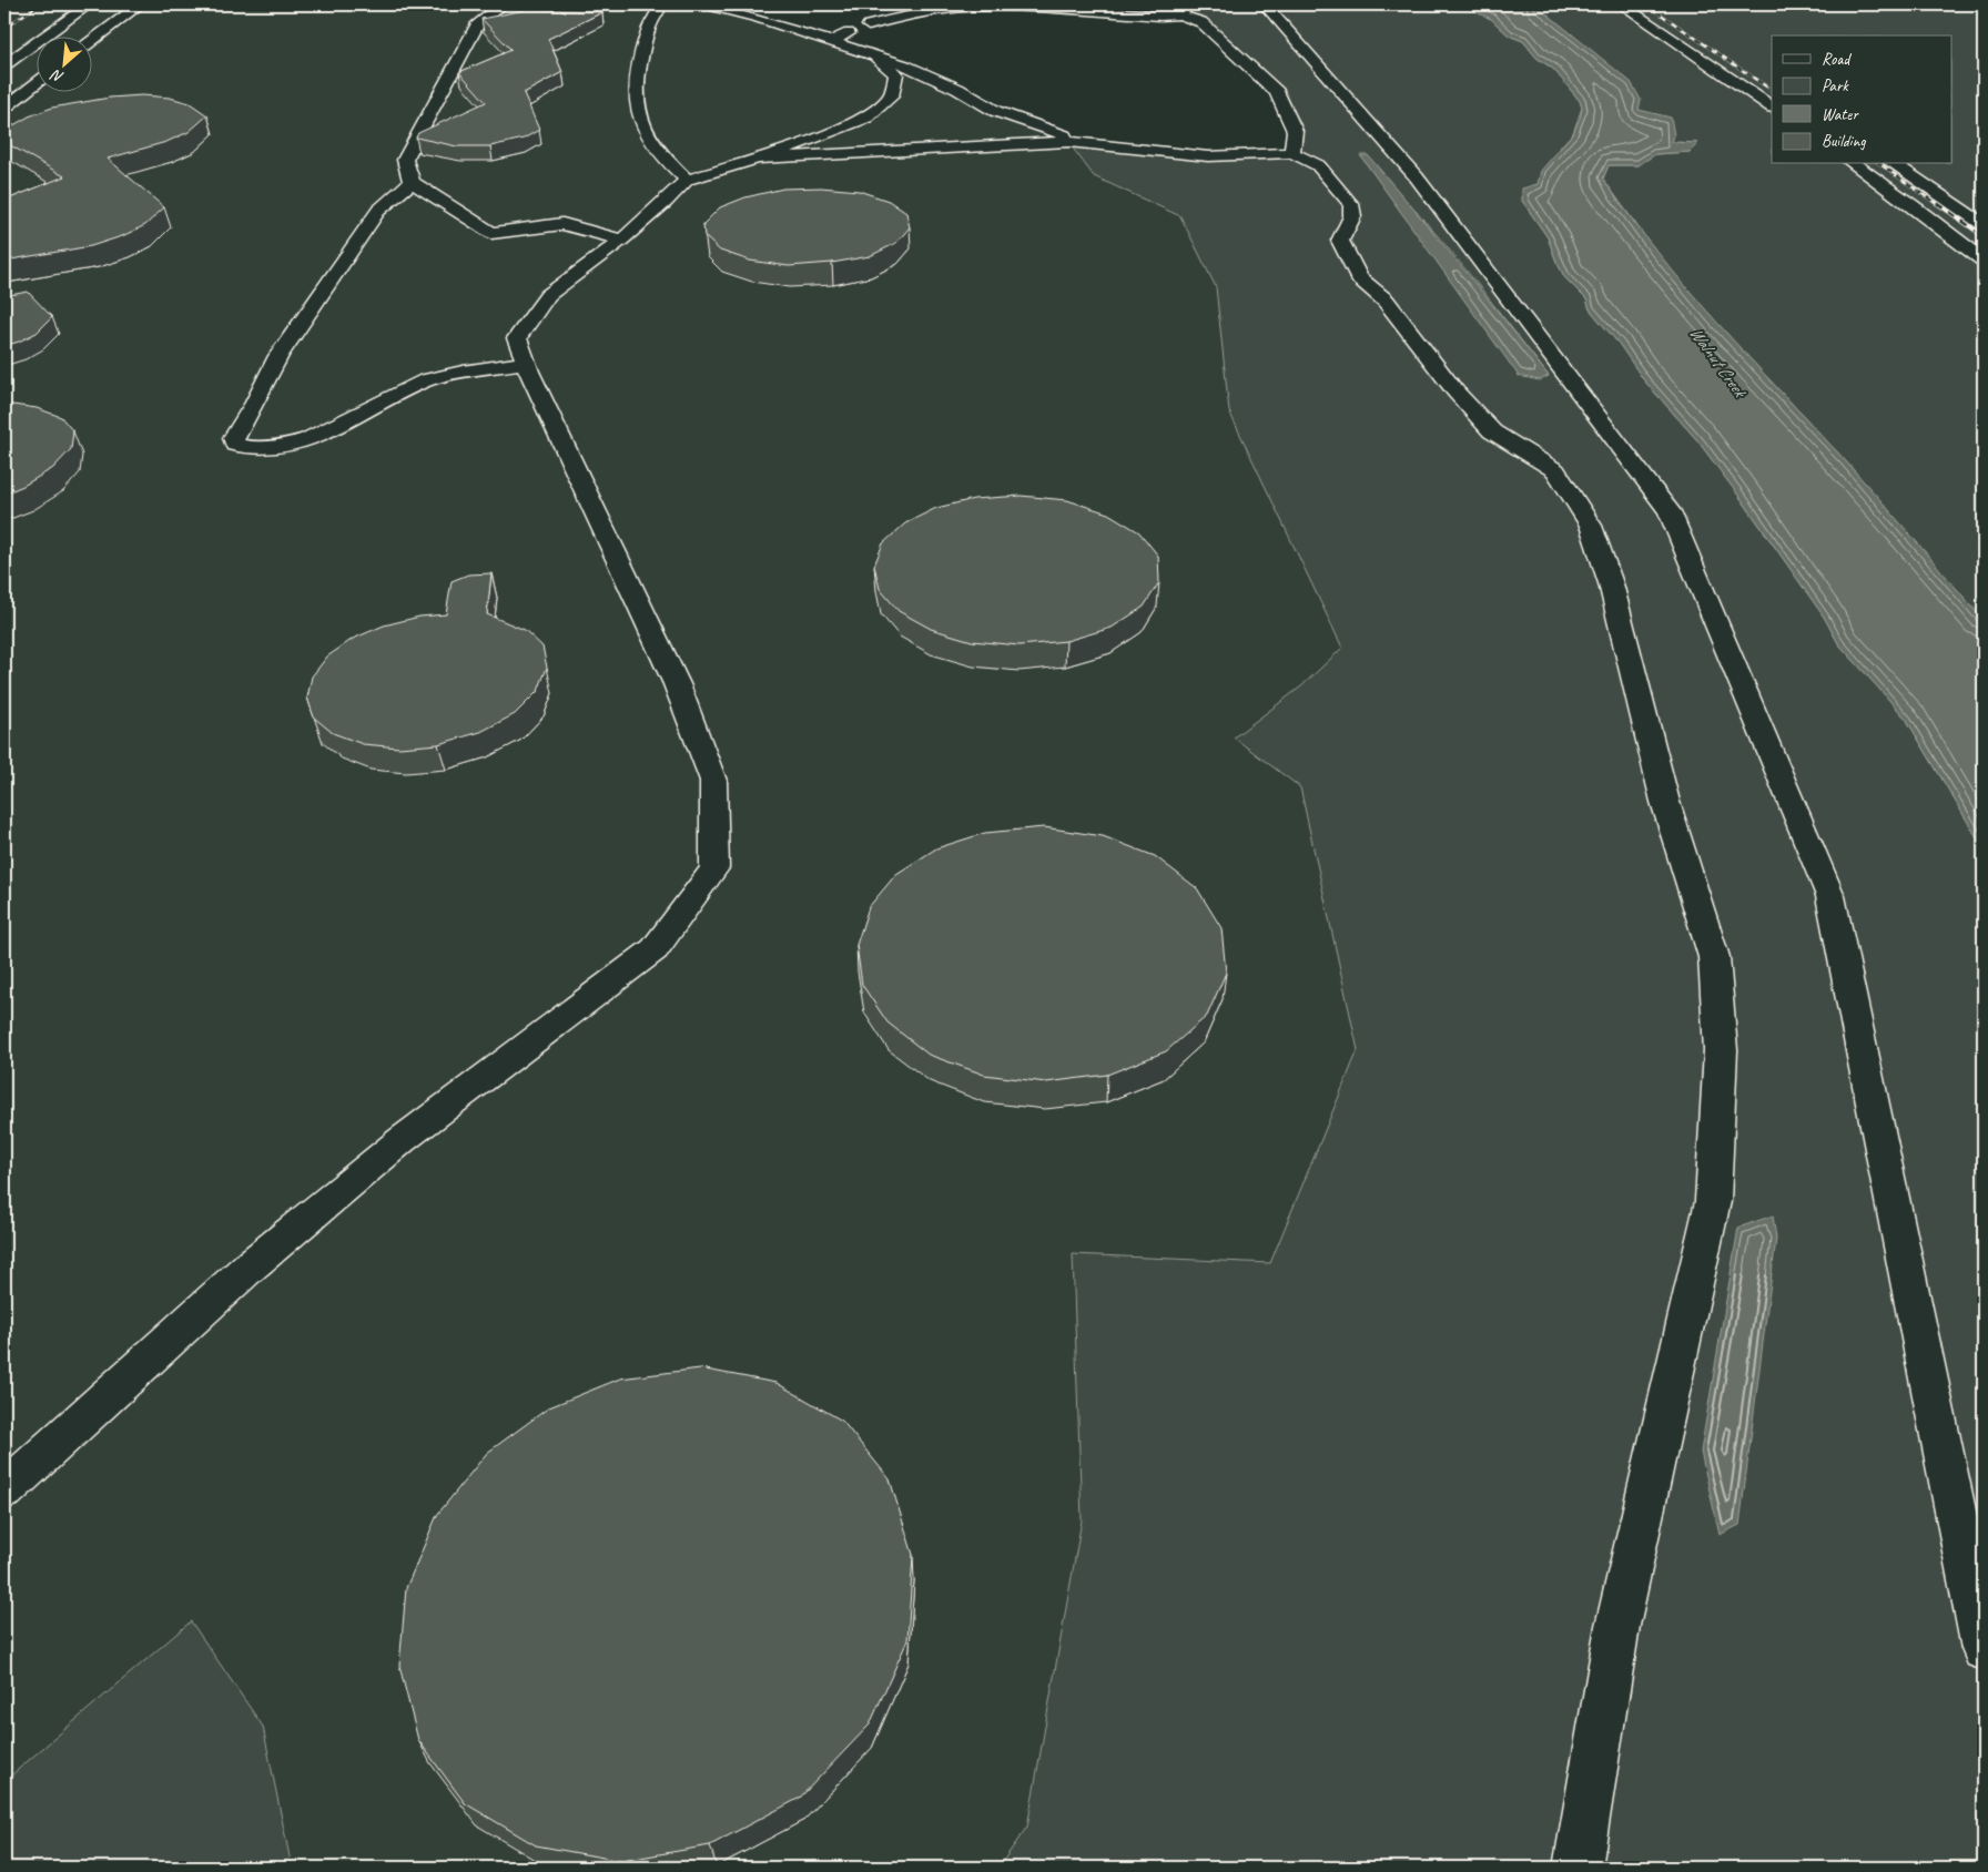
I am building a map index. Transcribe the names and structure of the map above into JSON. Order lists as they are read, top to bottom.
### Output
{
  "water": ["Walnut Creek"],
  "legend": [
    "Road",
    "Park",
    "Water",
    "Building"
  ],
  "north": "bottom left"
}
